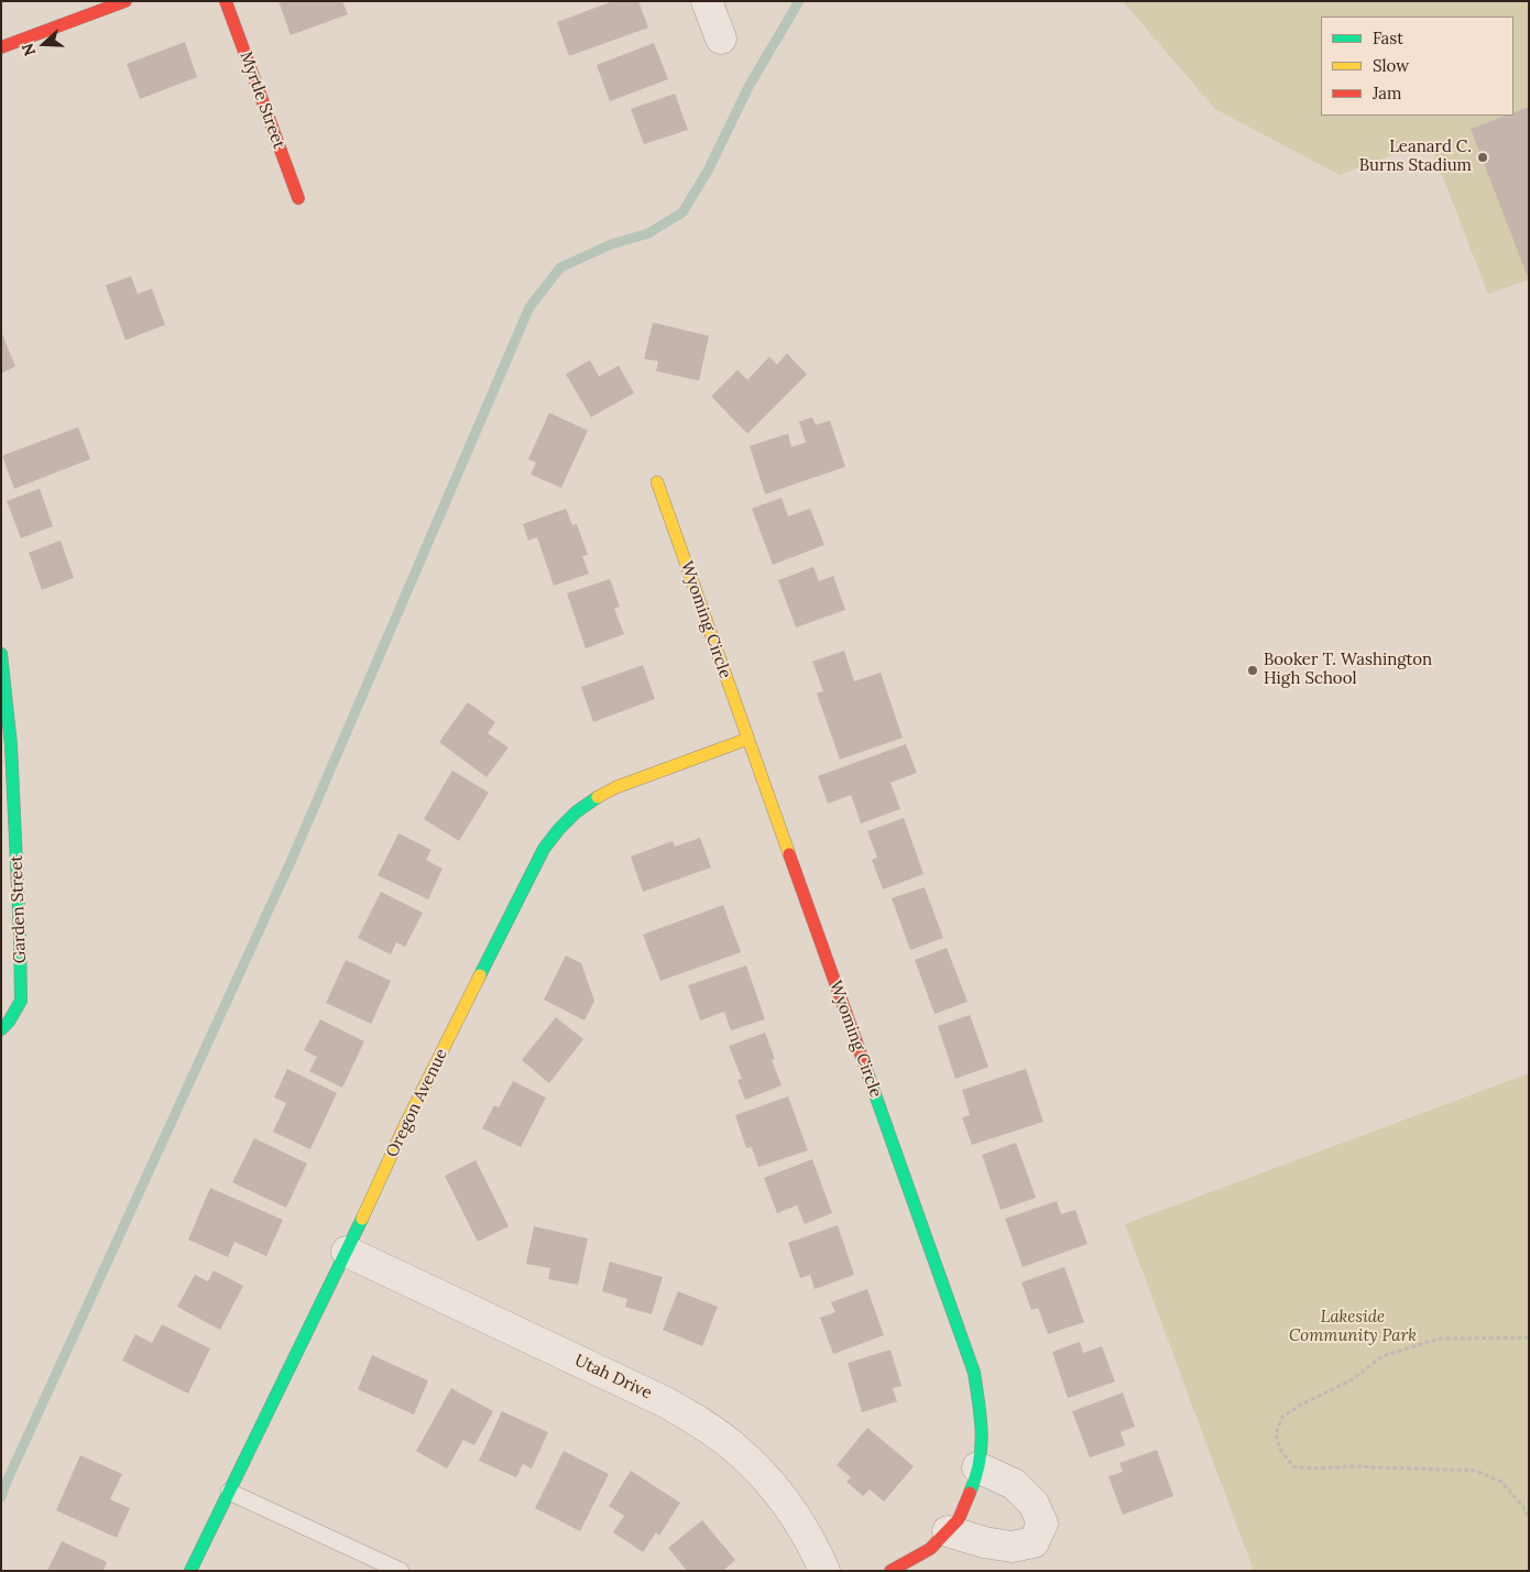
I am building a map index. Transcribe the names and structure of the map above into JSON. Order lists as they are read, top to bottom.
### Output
{
  "streets": {
    "street": [
      "Myrtle Street",
      "Wyoming Circle",
      "Garden Street",
      "Oregon Avenue",
      "Utah Drive"
    ]
  },
  "crossings": [
    ["Wyoming Circle", "Oregon Avenue"],
    ["Oregon Avenue", "Utah Drive"]
  ],
  "parks": ["Lakeside Community Park"],
  "places": ["Leanard C. Burns Stadium", "Booker T. Washington High School"],
  "legend": ["Fast", "Slow", "Jam"],
  "north": "left"
}
